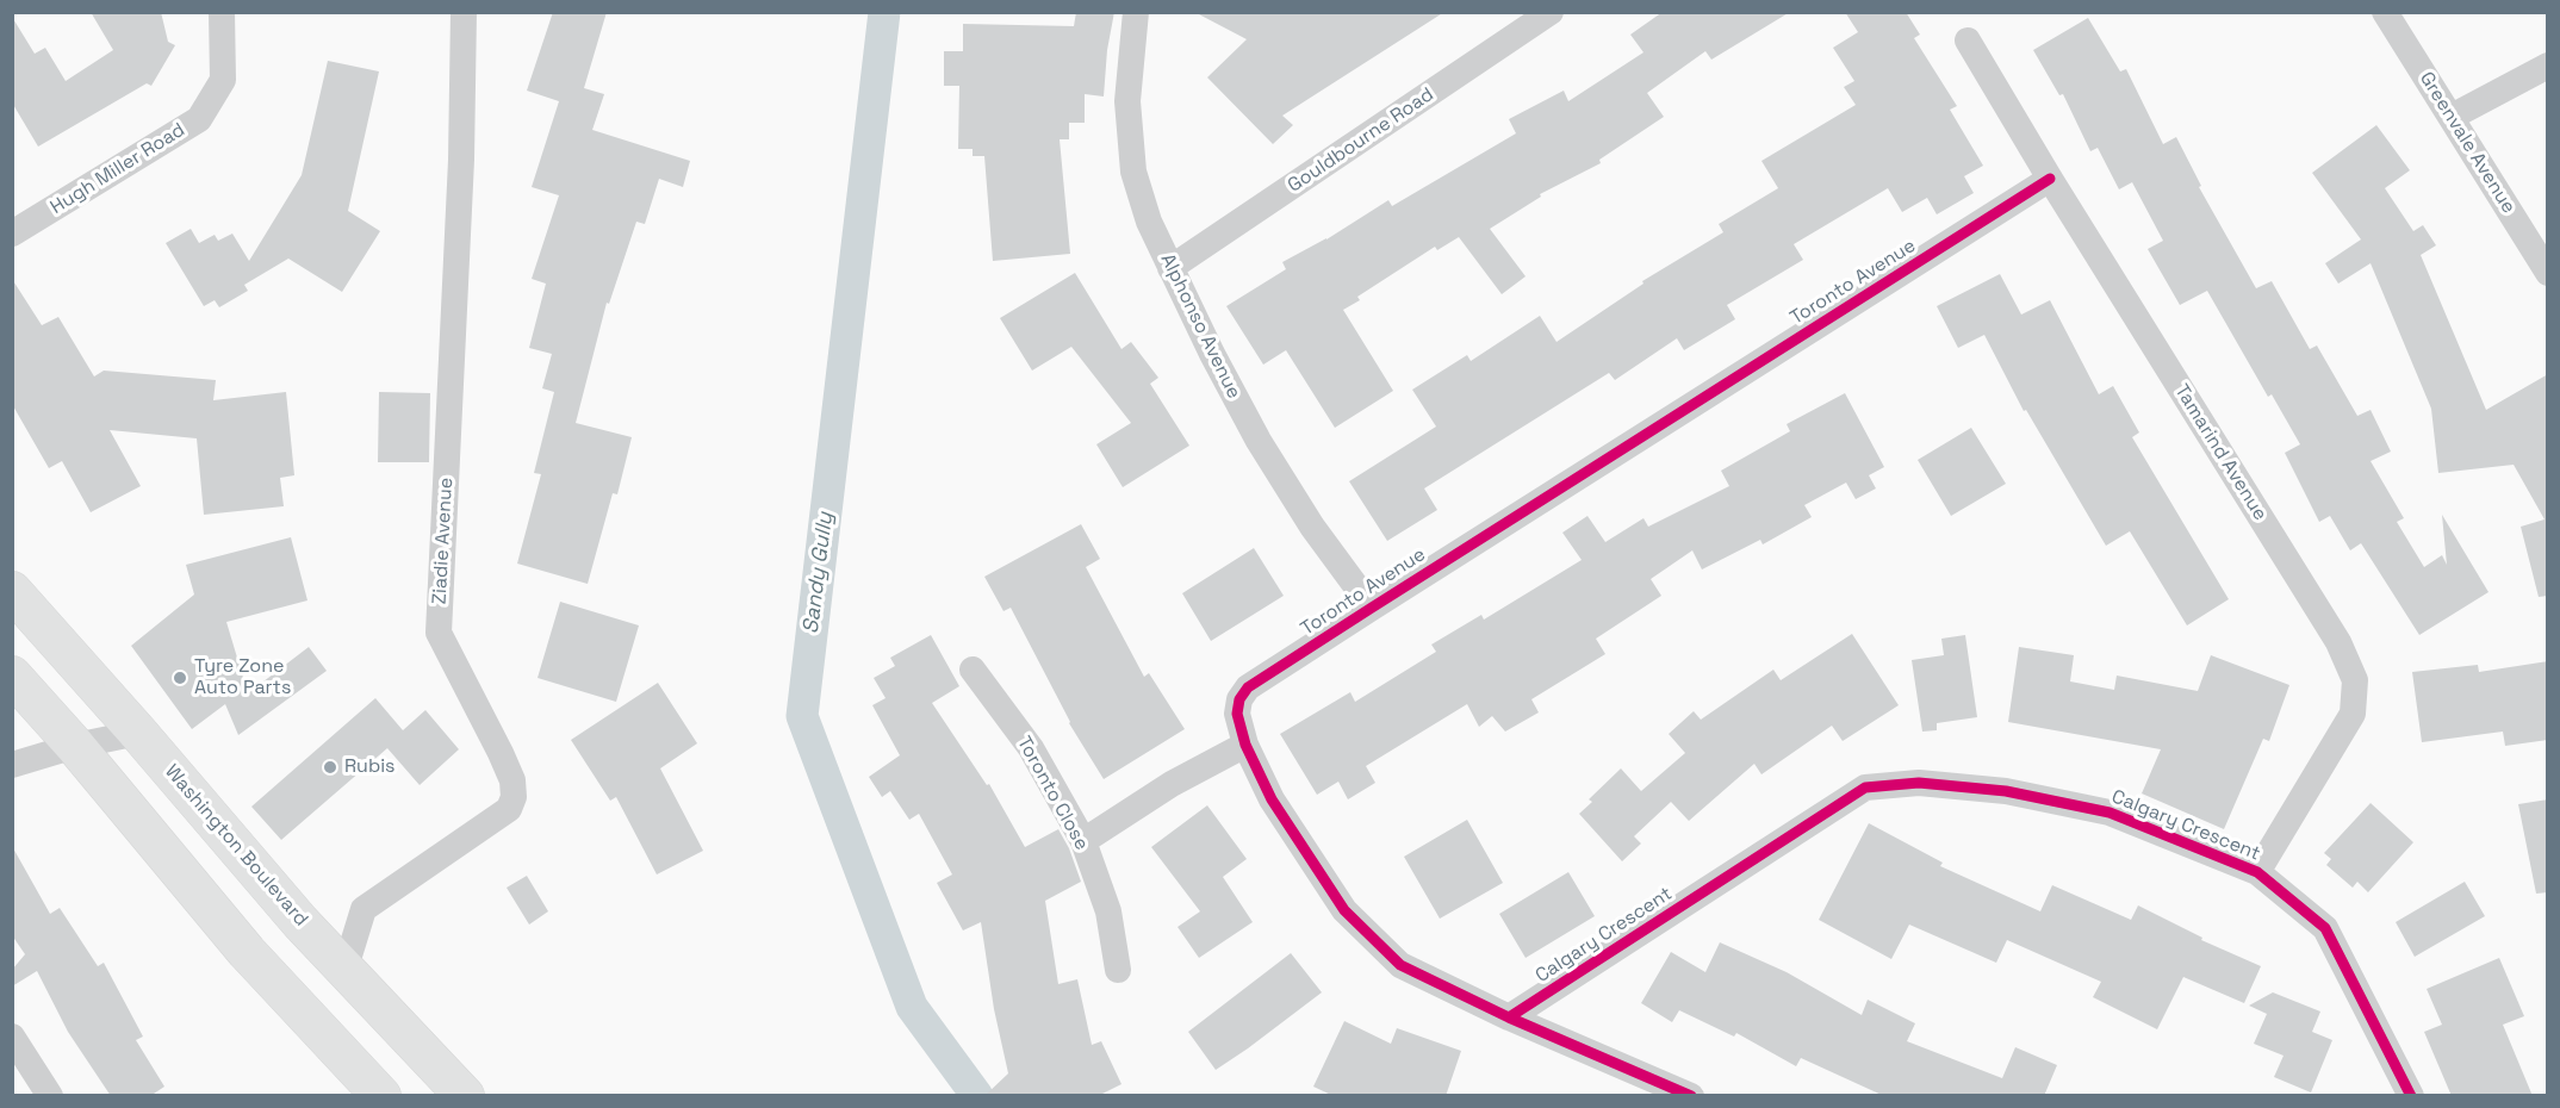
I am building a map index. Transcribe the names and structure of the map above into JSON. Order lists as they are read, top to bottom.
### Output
{
  "streets": {
    "highway": ["Washington Boulevard"],
    "street": [
      "Gouldbourne Road",
      "Greenvale Avenue",
      "Hugh Miller Road",
      "Toronto Avenue",
      "Alphonso Avenue",
      "Tamarind Avenue",
      "Ziadie Avenue",
      "Toronto Close",
      "Calgary Crescent"
    ]
  },
  "crossings": [
    ["Gouldbourne Road", "Alphonso Avenue"],
    ["Toronto Avenue", "Alphonso Avenue"],
    ["Toronto Avenue", "Tamarind Avenue"],
    ["Toronto Avenue", "Calgary Crescent"],
    ["Tamarind Avenue", "Calgary Crescent"],
    ["Ziadie Avenue", "Washington Boulevard"]
  ],
  "water": ["Sandy Gully"],
  "places": ["Tyre Zone Auto Parts", "Rubis"]
}
